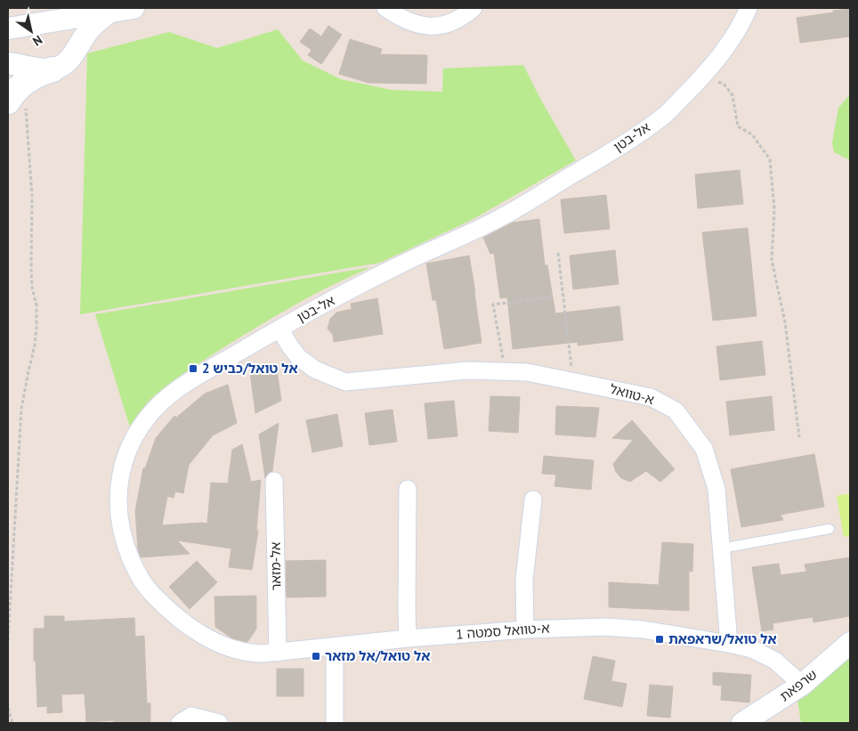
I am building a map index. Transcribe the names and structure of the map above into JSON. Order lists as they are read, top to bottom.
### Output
{
  "streets": {
    "street": [
      "אל-בטן",
      "א-טוואל",
      "אל-מזאר",
      "א-טוואל סמטה 1",
      "שרפאת"
    ]
  },
  "crossings": [
    ["אל-בטן", "א-טוואל"],
    ["אל-בטן", "אל-מזאר"],
    ["אל-בטן", "א-טוואל סמטה 1"],
    ["א-טוואל", "א-טוואל סמטה 1"],
    ["אל-מזאר", "א-טוואל סמטה 1"]
  ],
  "places": {
    "transit": ["אל טואל/כביש 2", "אל טואל/שראפאת", "אל טואל/אל מזאר"]
  },
  "north": "bottom right"
}
